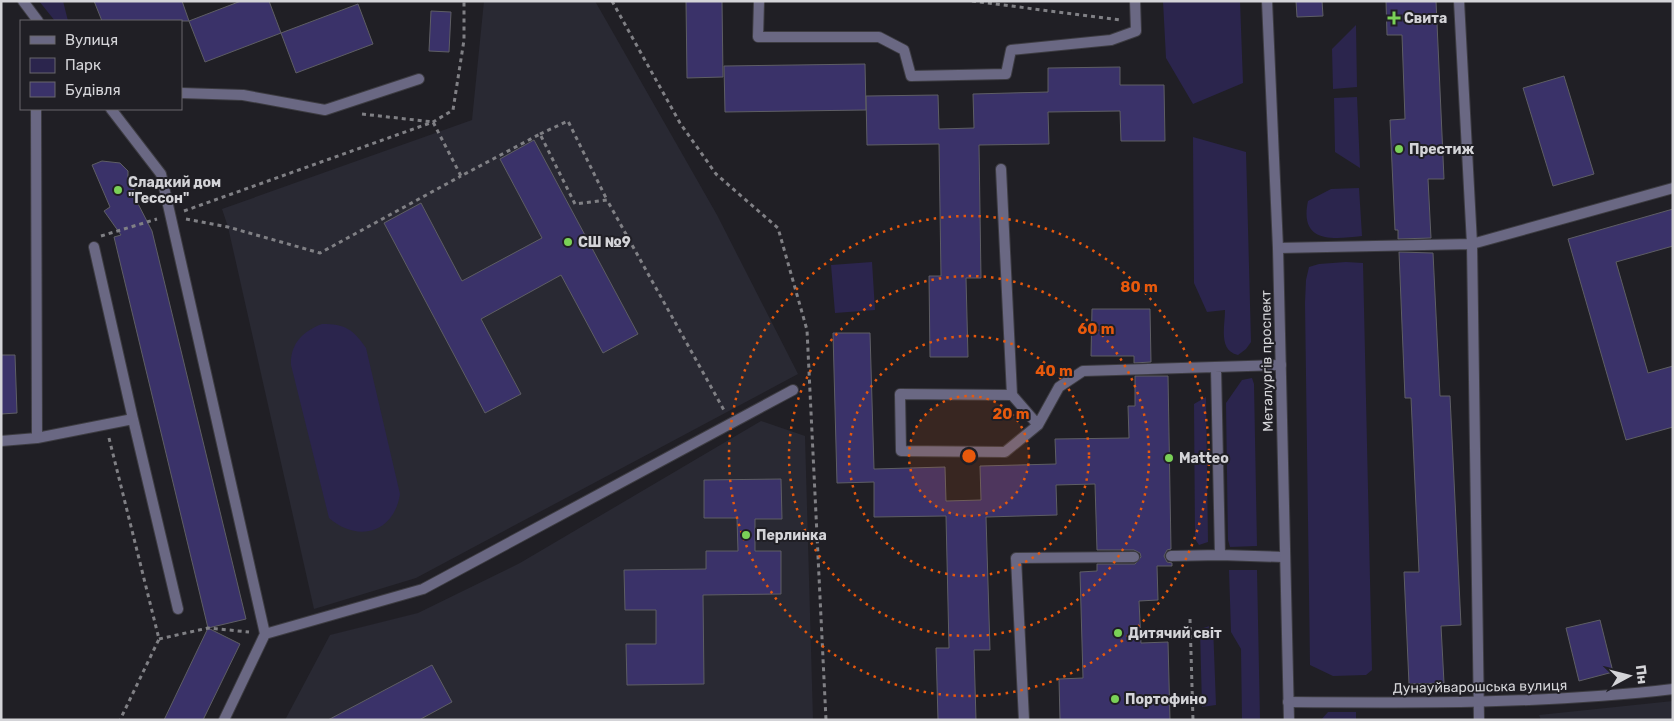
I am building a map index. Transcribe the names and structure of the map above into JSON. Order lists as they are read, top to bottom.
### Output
{
  "streets": {
    "street": ["Металургів проспект", "Дунауйварошська вулиця"]
  },
  "crossings": [
    ["Металургів проспект", "Дунауйварошська вулиця"]
  ],
  "places": {
    "health": ["Свита"],
    "other": [
      "Престиж",
      "Сладкий дом \"Гессон\"",
      "СШ №9",
      "Matteo",
      "Перлинка",
      "Дитячий світ",
      "Портофино"
    ]
  },
  "legend": ["Вулиця", "Парк", "Будівля"],
  "north": "right",
  "rings": [
    "80 m",
    "60 m",
    "40 m",
    "20 m"
  ]
}
